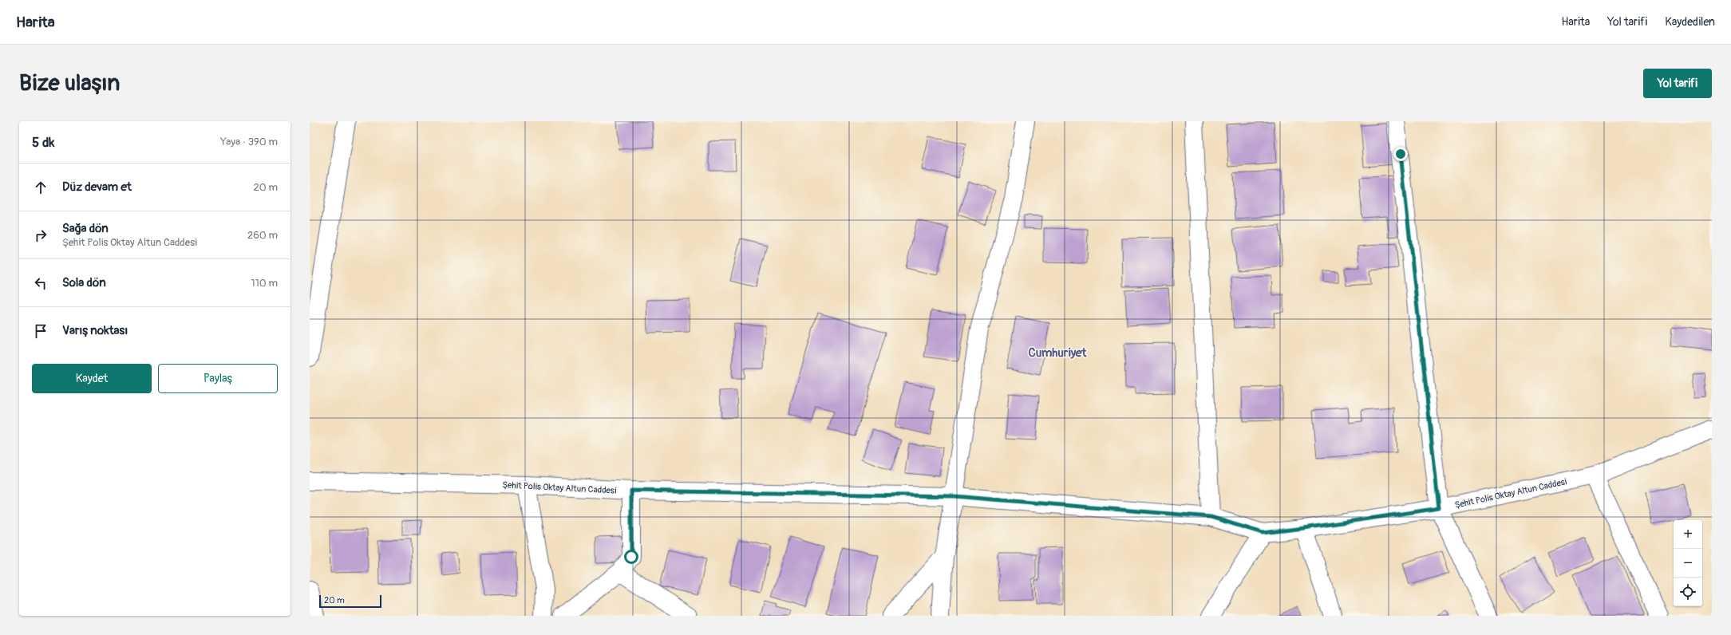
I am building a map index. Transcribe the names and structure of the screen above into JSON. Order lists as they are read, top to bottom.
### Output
{
  "streets": {
    "street": ["Şehit Polis Oktay Altun Caddesi"]
  },
  "districts": ["Cumhuriyet"],
  "scale_bar": "20 m",
  "page": {
    "header": "Harita",
    "nav": ["Harita", "Yol tarifi", "Kaydedilen"],
    "buttons": [
      "Yol tarifi",
      ["Kaydet", "Paylaş"]
    ],
    "title": "Bize ulaşın",
    "heading": ["5 dk", "Yaya · 390 m"],
    "list": [
      ["Düz devam et", "20 m"],
      ["Sağa dön", "Şehit Polis Oktay Altun Caddesi", "260 m"],
      ["Sola dön", "110 m"],
      "Varış noktası"
    ],
    "map_buttons": ["+", "−"],
    "scale": "20 m"
  }
}
